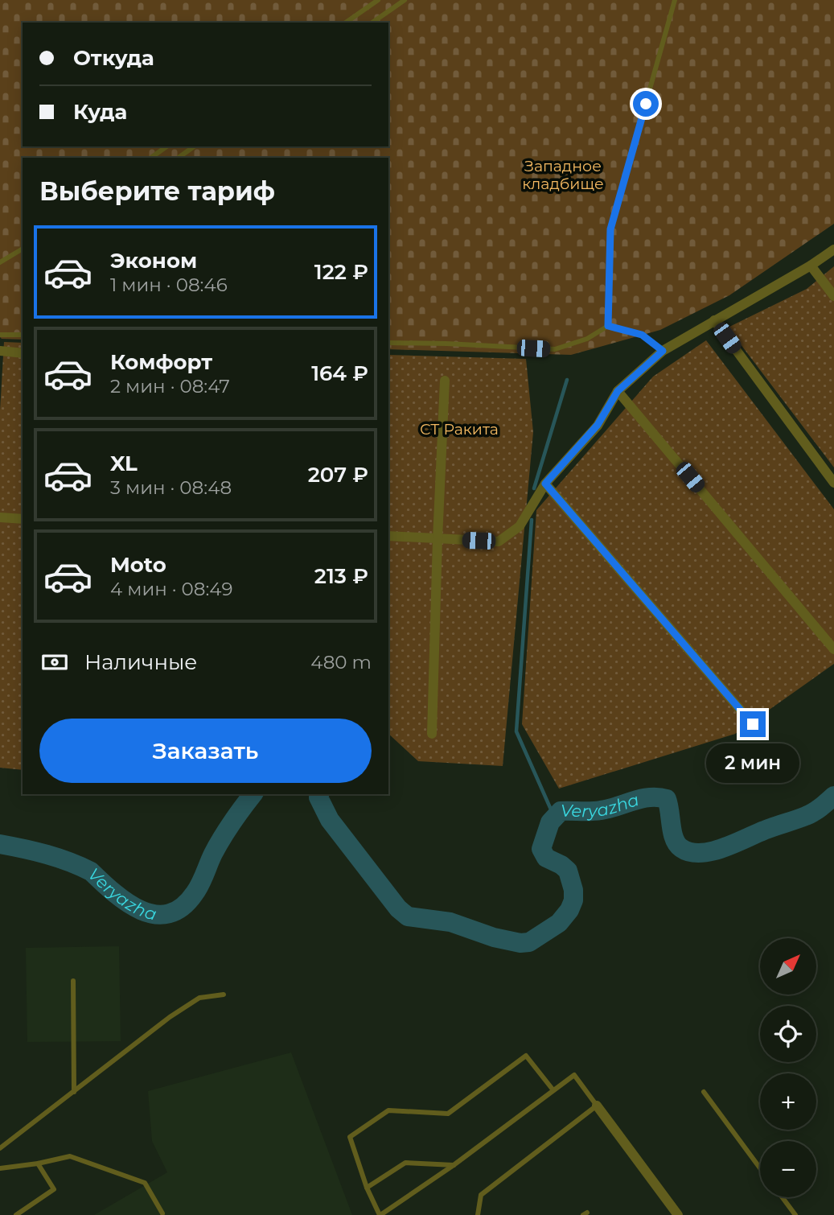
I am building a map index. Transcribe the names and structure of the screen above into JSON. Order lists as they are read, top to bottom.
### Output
{
  "water": ["Veryazha"],
  "parks": ["Западное кладбище", "СТ Ракита"],
  "north": "top right",
  "page": {
    "banner": ["Откуда", "Куда"],
    "heading": "Выберите тариф",
    "list": [
      {
        "name": "Эконом",
        "note": "1 мин · 08:46",
        "value": "122 ₽"
      },
      {
        "name": "Комфорт",
        "note": "2 мин · 08:47",
        "value": "164 ₽"
      },
      {
        "name": "XL",
        "note": "3 мин · 08:48",
        "value": "207 ₽"
      },
      {
        "name": "Moto",
        "note": "4 мин · 08:49",
        "value": "213 ₽"
      }
    ],
    "pay": ["Наличные", "480 m"],
    "buttons": "Заказать",
    "bubble": "2 мин",
    "map_buttons": ["+", "−"]
  }
}
